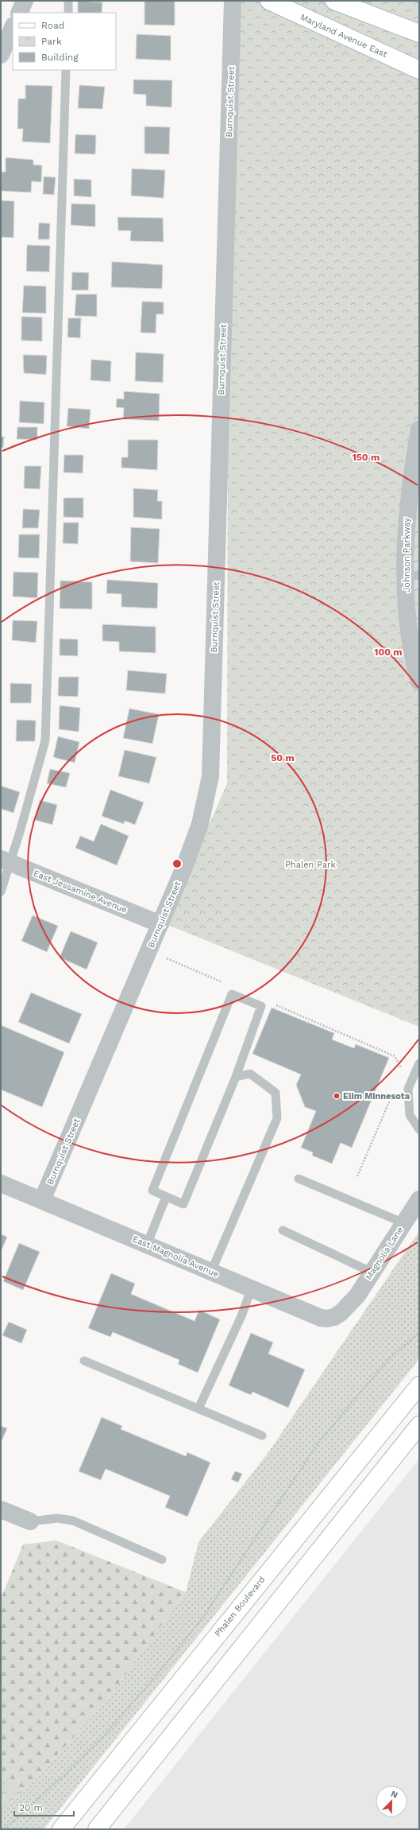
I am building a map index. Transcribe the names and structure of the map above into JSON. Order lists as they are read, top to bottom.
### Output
{
  "streets": {
    "main road": ["Maryland Avenue East", "Phalen Boulevard"],
    "street": [
      "Burnquist Street",
      "Johnson Parkway",
      "East Jessamine Avenue",
      "Magnolia Lane",
      "East Magnolia Avenue"
    ]
  },
  "crossings": [
    ["Burnquist Street", "East Jessamine Avenue"],
    ["Burnquist Street", "East Magnolia Avenue"],
    ["Magnolia Lane", "East Magnolia Avenue"]
  ],
  "parks": ["Phalen Park"],
  "places": ["Elim Minnesota"],
  "legend": ["Road", "Park", "Building"],
  "scale_bar": "20 m",
  "north": "top right",
  "rings": ["150 m", "100 m", "50 m"]
}
